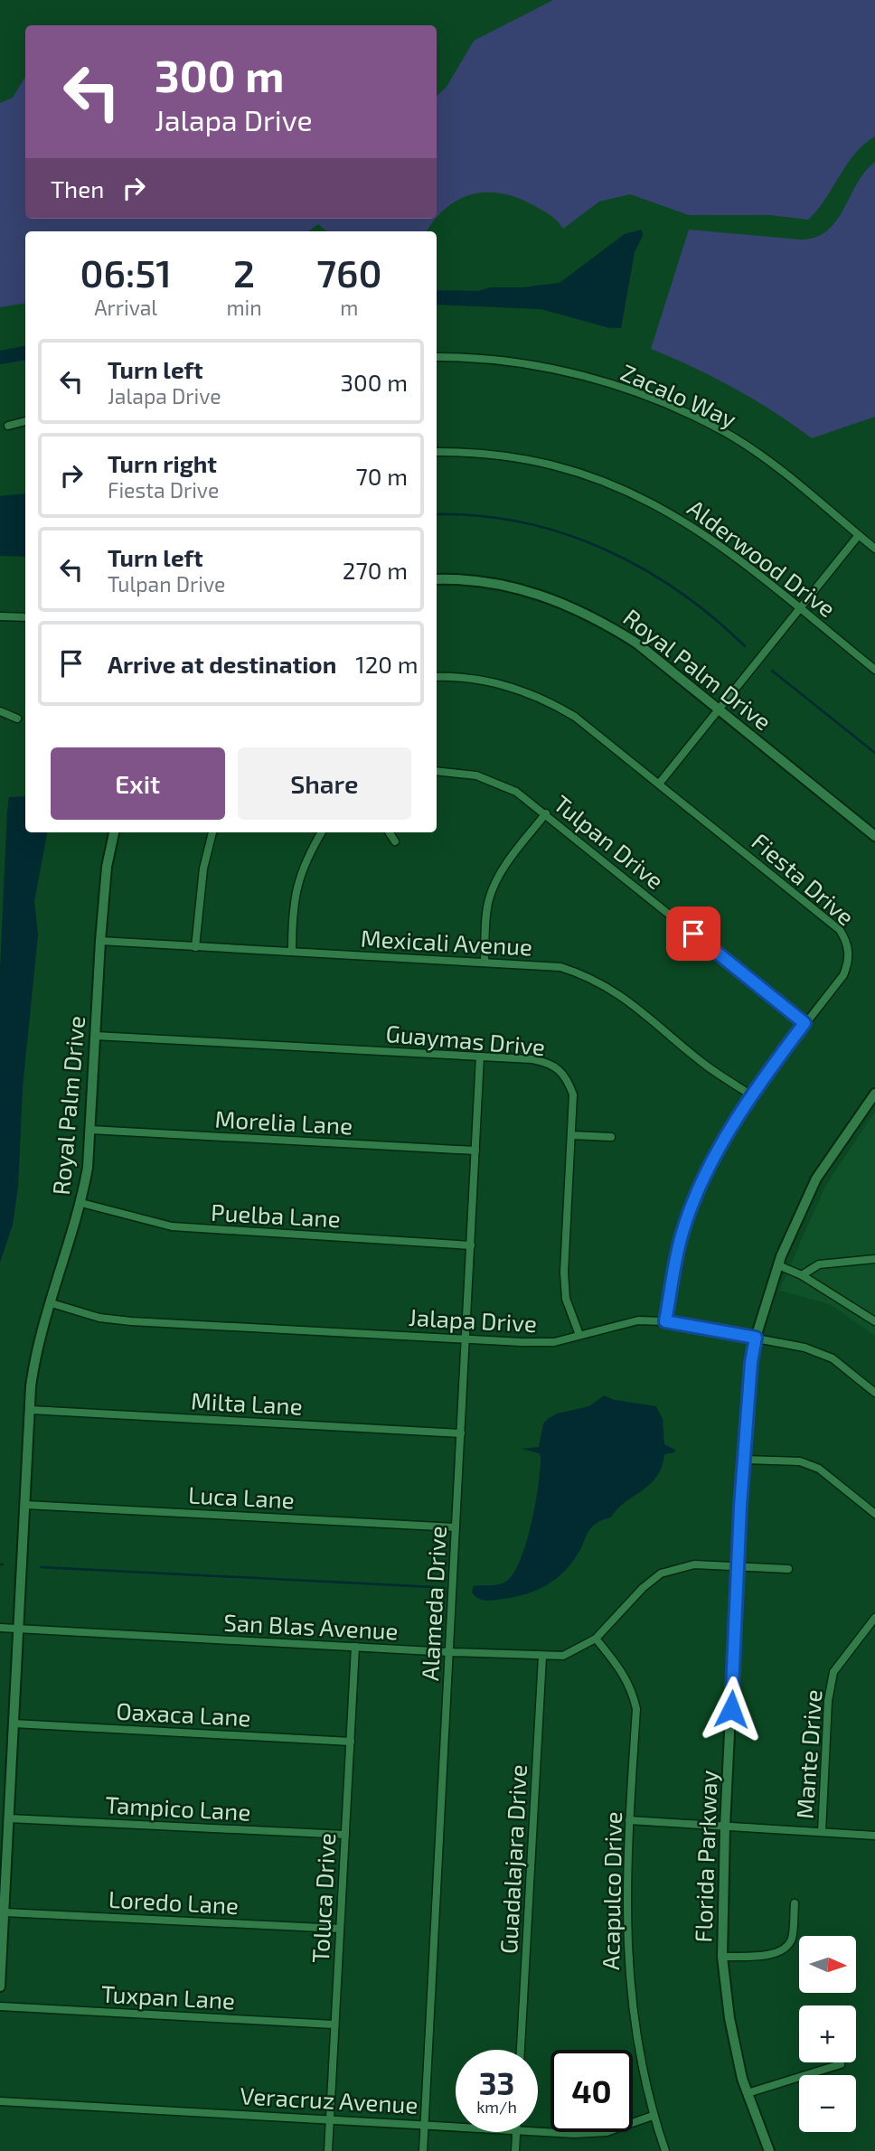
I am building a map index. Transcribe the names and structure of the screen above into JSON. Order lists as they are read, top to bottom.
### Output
{
  "streets": {
    "street": [
      "Zacalo Way",
      "Alderwood Drive",
      "Royal Palm Drive",
      "Tulpan Drive",
      "Fiesta Drive",
      "Mexicali Avenue",
      "Guaymas Drive",
      "Morelia Lane",
      "Puelba Lane",
      "Jalapa Drive",
      "Milta Lane",
      "Luca Lane",
      "Alameda Drive",
      "San Blas Avenue",
      "Oaxaca Lane",
      "Mante Drive",
      "Tampico Lane",
      "Florida Parkway",
      "Guadalajara Drive",
      "Acapulco Drive",
      "Toluca Drive",
      "Loredo Lane",
      "Tuxpan Lane",
      "Veracruz Avenue"
    ]
  },
  "crossings": [
    ["Royal Palm Drive", "Mexicali Avenue"],
    ["Royal Palm Drive", "Guaymas Drive"],
    ["Royal Palm Drive", "Morelia Lane"],
    ["Royal Palm Drive", "Puelba Lane"],
    ["Royal Palm Drive", "Jalapa Drive"],
    ["Royal Palm Drive", "Milta Lane"],
    ["Royal Palm Drive", "Luca Lane"],
    ["Royal Palm Drive", "San Blas Avenue"],
    ["Royal Palm Drive", "Oaxaca Lane"],
    ["Royal Palm Drive", "Tampico Lane"],
    ["Royal Palm Drive", "Loredo Lane"],
    ["Tulpan Drive", "Fiesta Drive"],
    ["Fiesta Drive", "Mexicali Avenue"],
    ["Fiesta Drive", "Jalapa Drive"],
    ["Guaymas Drive", "Jalapa Drive"],
    ["Guaymas Drive", "Alameda Drive"],
    ["Morelia Lane", "Alameda Drive"],
    ["Puelba Lane", "Alameda Drive"],
    ["Jalapa Drive", "Alameda Drive"],
    ["Jalapa Drive", "Florida Parkway"],
    ["Milta Lane", "Alameda Drive"],
    ["Luca Lane", "Alameda Drive"],
    ["Alameda Drive", "San Blas Avenue"],
    ["Alameda Drive", "Veracruz Avenue"],
    ["San Blas Avenue", "Florida Parkway"],
    ["San Blas Avenue", "Guadalajara Drive"],
    ["San Blas Avenue", "Acapulco Drive"],
    ["San Blas Avenue", "Toluca Drive"],
    ["Oaxaca Lane", "Toluca Drive"],
    ["Tampico Lane", "Toluca Drive"],
    ["Acapulco Drive", "Veracruz Avenue"],
    ["Toluca Drive", "Loredo Lane"],
    ["Toluca Drive", "Tuxpan Lane"],
    ["Toluca Drive", "Veracruz Avenue"]
  ],
  "north": "right",
  "page": {
    "turn": ["300 m", "Jalapa Drive"],
    "then": "Then",
    "eta": [
      "06:51",
      "Arrival",
      "2",
      "min",
      "760",
      "m"
    ],
    "list": [
      {
        "name": "Turn left",
        "note": "Jalapa Drive",
        "value": "300 m"
      },
      {
        "name": "Turn right",
        "note": "Fiesta Drive",
        "value": "70 m"
      },
      {
        "name": "Turn left",
        "note": "Tulpan Drive",
        "value": "270 m"
      },
      {
        "name": "Arrive at destination",
        "value": "120 m"
      }
    ],
    "buttons": ["Exit", "Share"],
    "map_buttons": ["+", "−"],
    "speed": "33 km/h",
    "limit": "40"
  }
}
